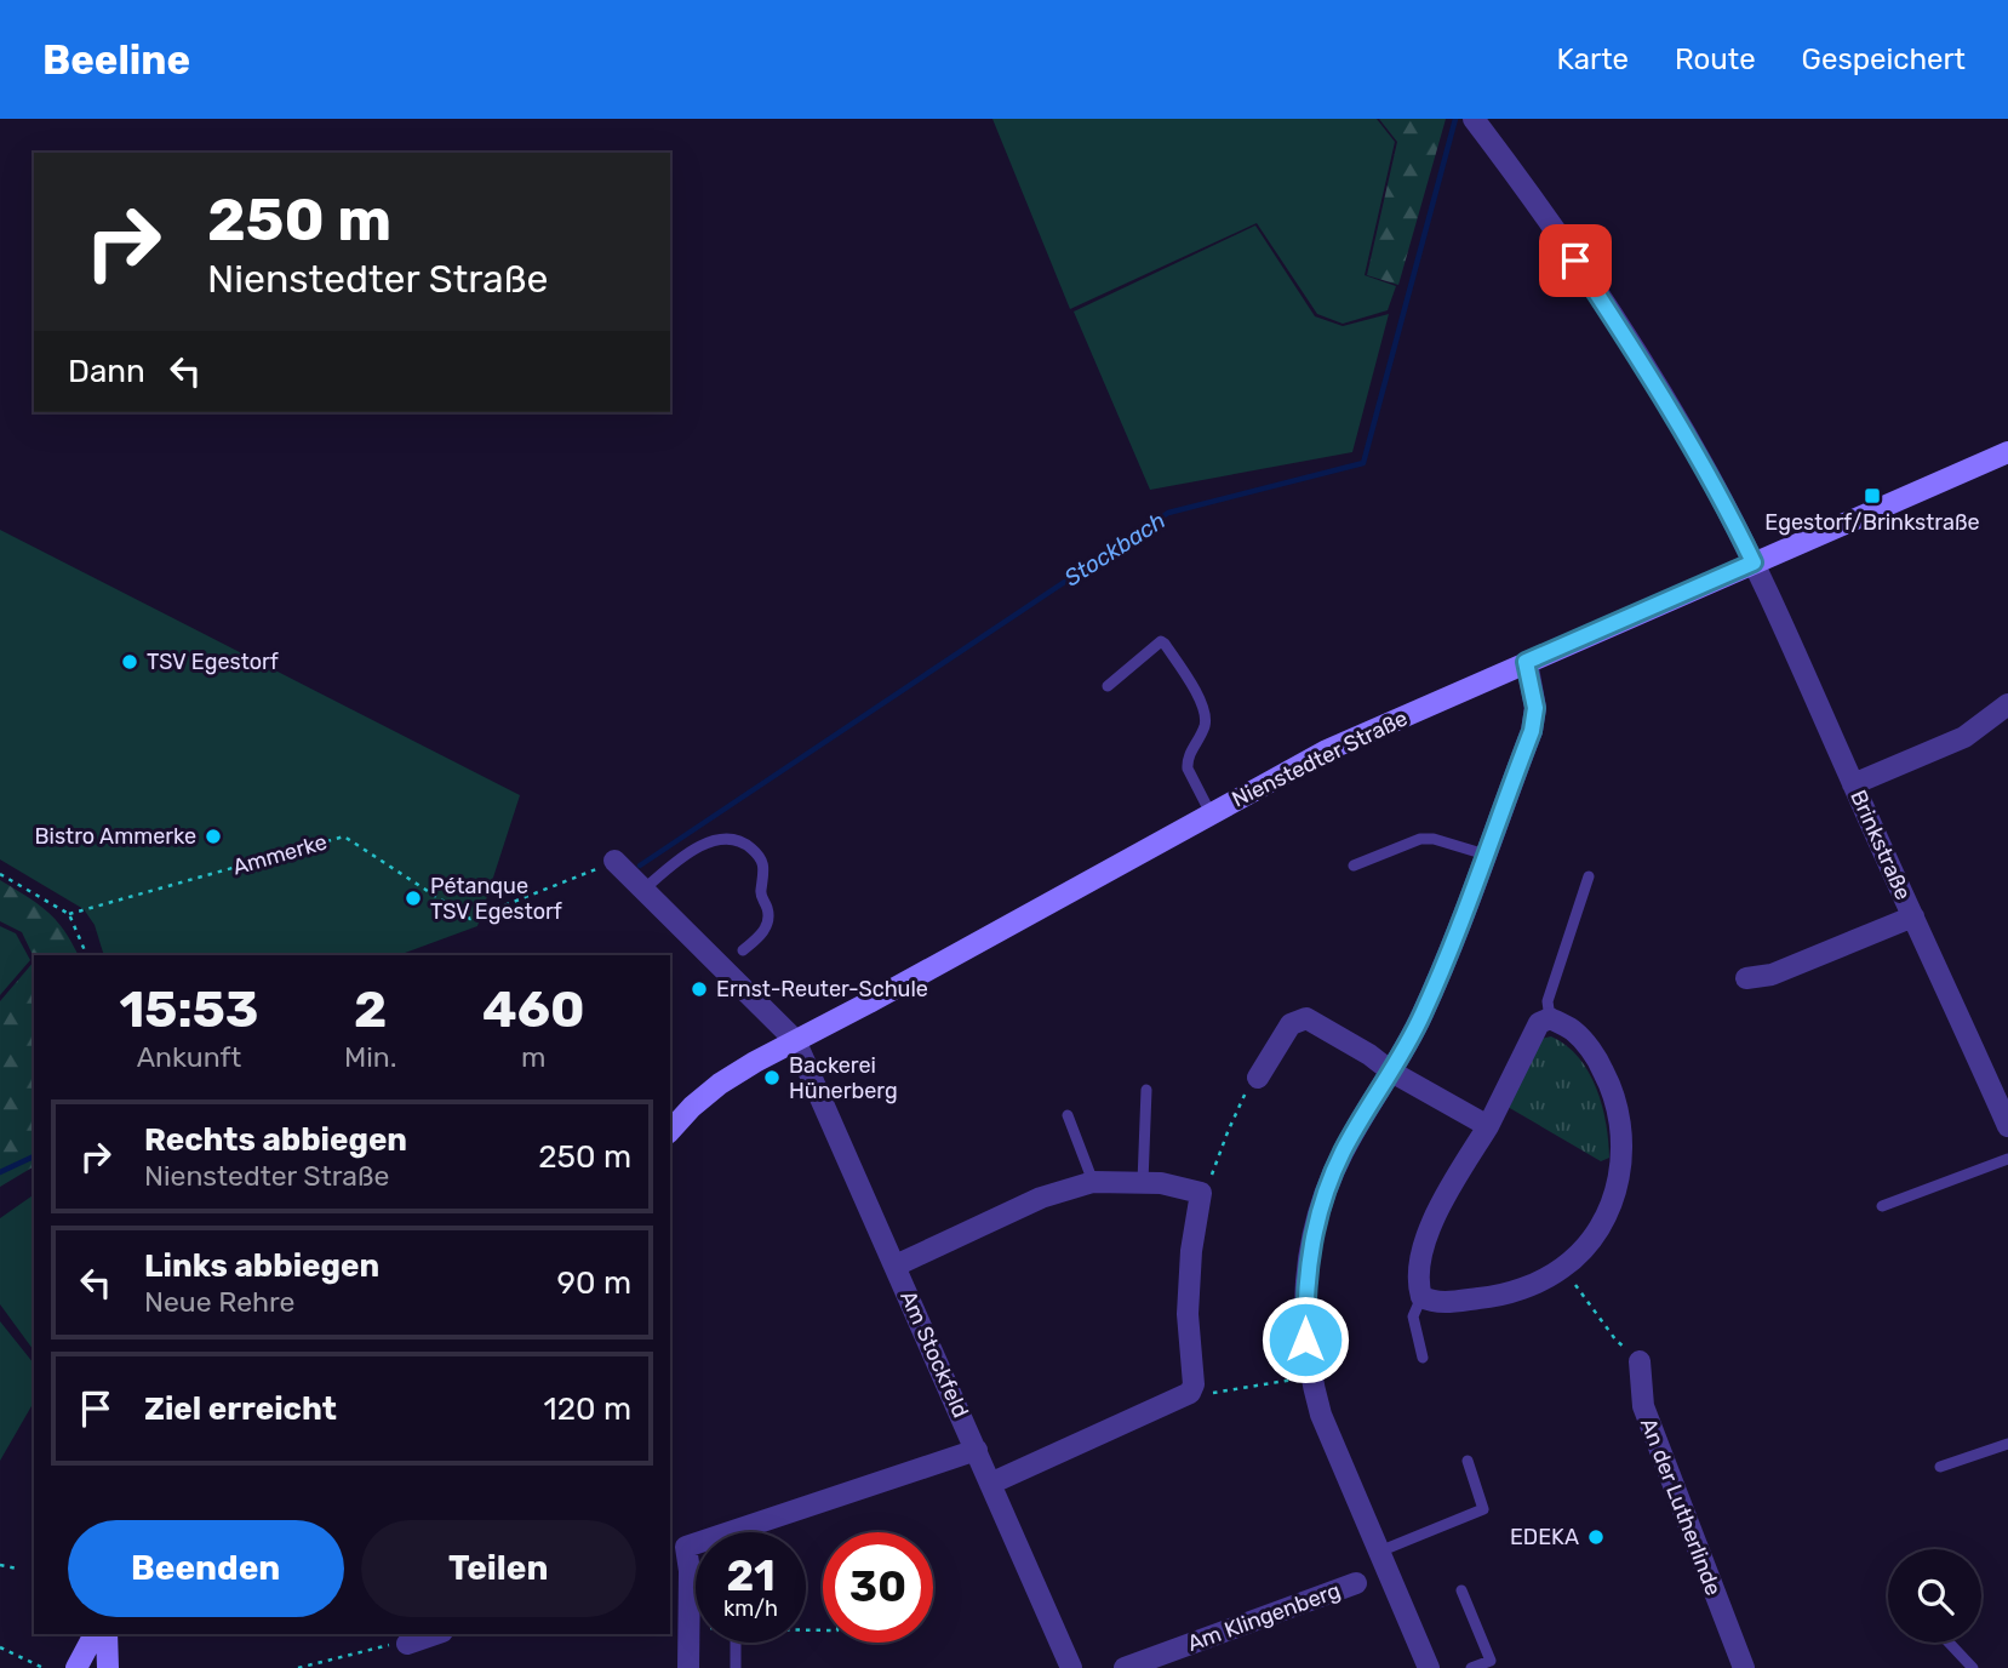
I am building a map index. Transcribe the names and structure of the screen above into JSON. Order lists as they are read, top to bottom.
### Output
{
  "streets": {
    "main road": ["Nienstedter Straße"],
    "street": [
      "Brinkstraße",
      "Am Stockfeld",
      "An der Lutherlinde",
      "Am Klingenberg"
    ],
    "path": ["Ammerke"]
  },
  "crossings": [
    ["Nienstedter Straße", "Brinkstraße"],
    ["Nienstedter Straße", "Am Stockfeld"]
  ],
  "water": ["Stockbach"],
  "places": {
    "transit": ["Egestorf/Brinkstraße"],
    "other": [
      "TSV Egestorf",
      "Bistro Ammerke",
      "Pétanque TSV Egestorf",
      "Ernst-Reuter-Schule",
      "Backerei Hünerberg",
      "EDEKA"
    ]
  },
  "page": {
    "header": "Beeline",
    "nav": ["Karte", "Route", "Gespeichert"],
    "turn": ["250 m", "Nienstedter Straße"],
    "then": "Dann",
    "eta": [
      "15:53",
      "Ankunft",
      "2",
      "Min.",
      "460",
      "m"
    ],
    "list": [
      {
        "name": "Rechts abbiegen",
        "note": "Nienstedter Straße",
        "value": "250 m"
      },
      {
        "name": "Links abbiegen",
        "note": "Neue Rehre",
        "value": "90 m"
      },
      {
        "name": "Ziel erreicht",
        "value": "120 m"
      }
    ],
    "buttons": ["Beenden", "Teilen"],
    "speed": "21 km/h",
    "limit": "30"
  }
}
